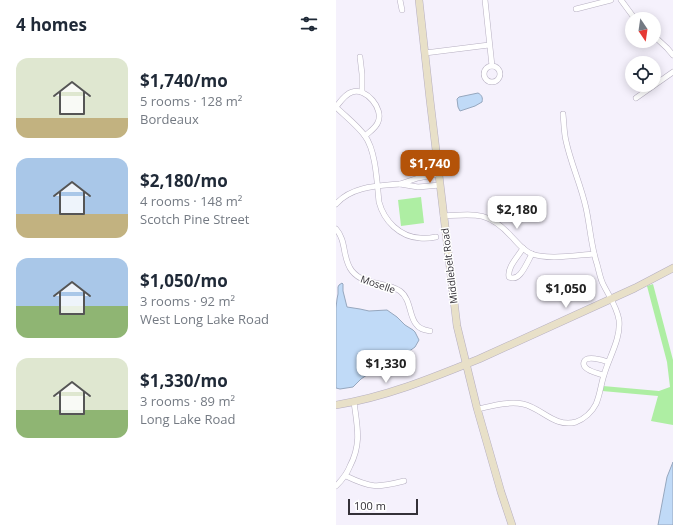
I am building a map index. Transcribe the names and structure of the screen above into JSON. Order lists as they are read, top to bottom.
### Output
{
  "streets": {
    "street": ["Middlebelt Road", "Moselle"]
  },
  "scale_bar": "100 m",
  "north": "bottom",
  "page": {
    "heading": "4 homes",
    "list": [
      {
        "name": "$1,740/mo",
        "note": "5 rooms · 128 m² · Bordeaux"
      },
      {
        "name": "$2,180/mo",
        "note": "4 rooms · 148 m² · Scotch Pine Street"
      },
      {
        "name": "$1,050/mo",
        "note": "3 rooms · 92 m² · West Long Lake Road"
      },
      {
        "name": "$1,330/mo",
        "note": "3 rooms · 89 m² · Long Lake Road"
      }
    ],
    "price": [
      "$1,740",
      "$2,180",
      "$1,050",
      "$1,330"
    ],
    "scale": "100 m"
  }
}
